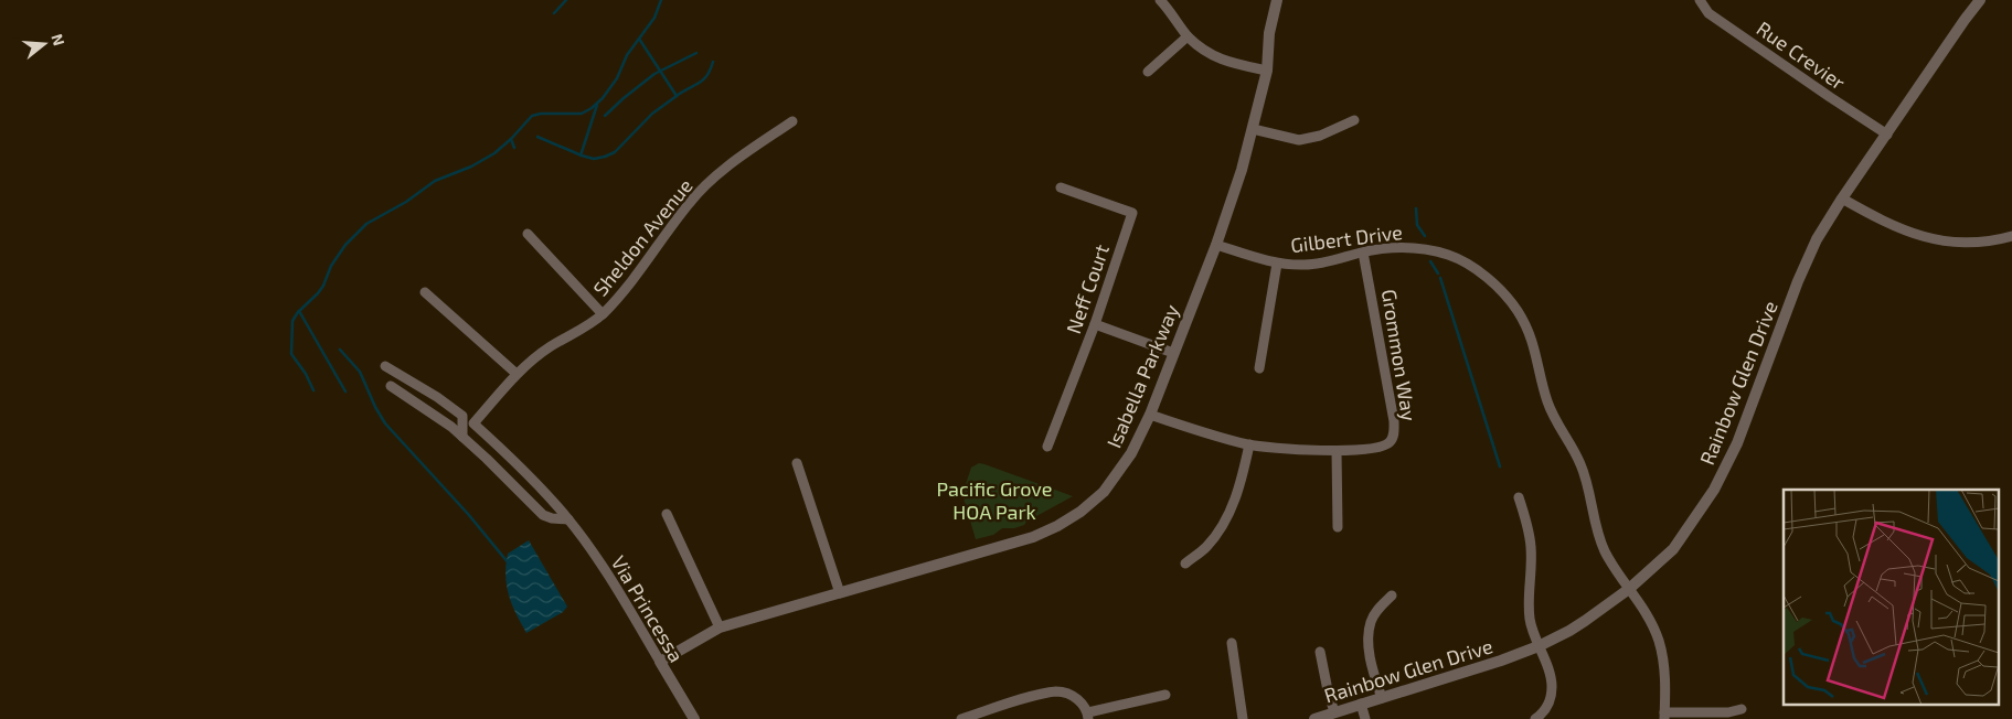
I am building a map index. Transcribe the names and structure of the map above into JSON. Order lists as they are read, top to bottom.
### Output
{
  "streets": {
    "street": [
      "Rue Crevier",
      "Sheldon Avenue",
      "Gilbert Drive",
      "Neff Court",
      "Grommon Way",
      "Isabella Parkway",
      "Rainbow Glen Drive",
      "Via Princessa"
    ]
  },
  "crossings": [
    ["Rue Crevier", "Rainbow Glen Drive"],
    ["Sheldon Avenue", "Via Princessa"],
    ["Gilbert Drive", "Grommon Way"],
    ["Gilbert Drive", "Isabella Parkway"],
    ["Gilbert Drive", "Rainbow Glen Drive"],
    ["Grommon Way", "Isabella Parkway"],
    ["Isabella Parkway", "Via Princessa"]
  ],
  "parks": ["Pacific Grove HOA Park"],
  "north": "right"
}
